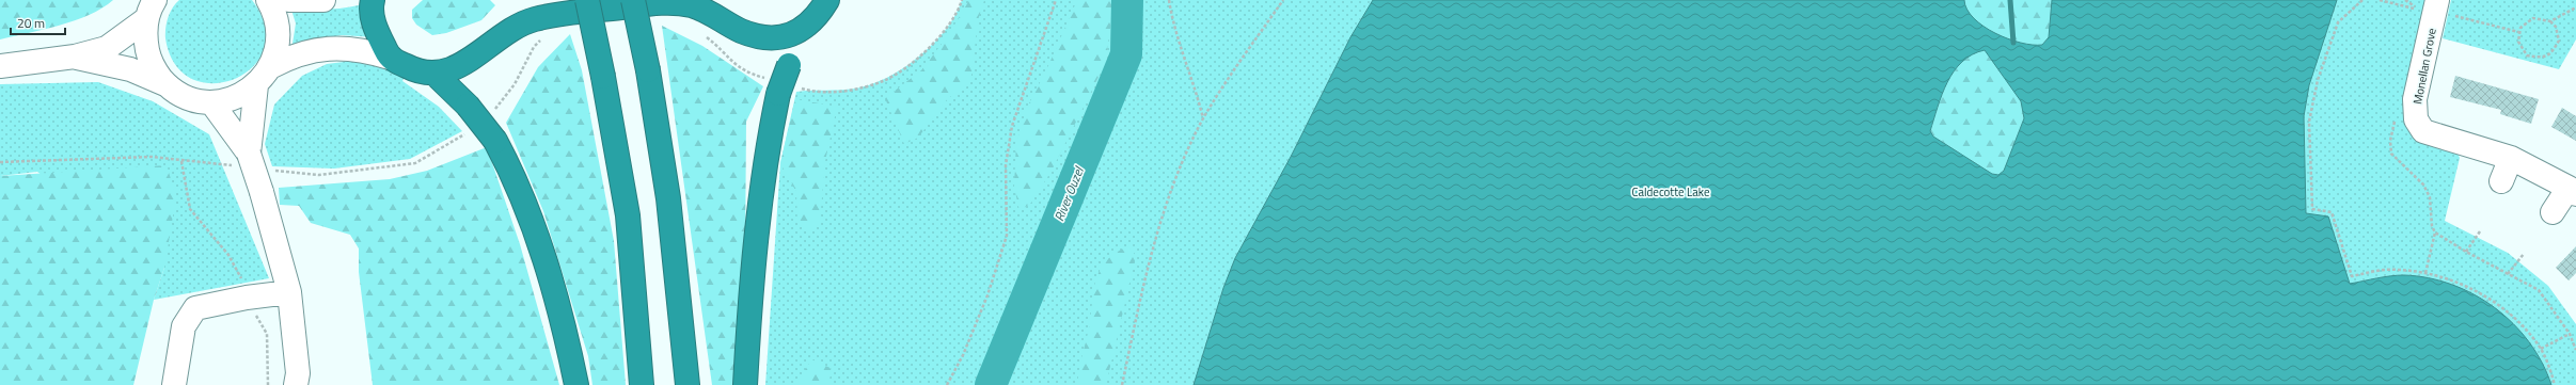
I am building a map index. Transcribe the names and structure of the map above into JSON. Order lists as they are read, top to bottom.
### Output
{
  "streets": {
    "street": ["Monellan Grove"]
  },
  "water": ["River Ouzel"],
  "parks": ["Caldecotte Lake"],
  "scale_bar": "20 m"
}
